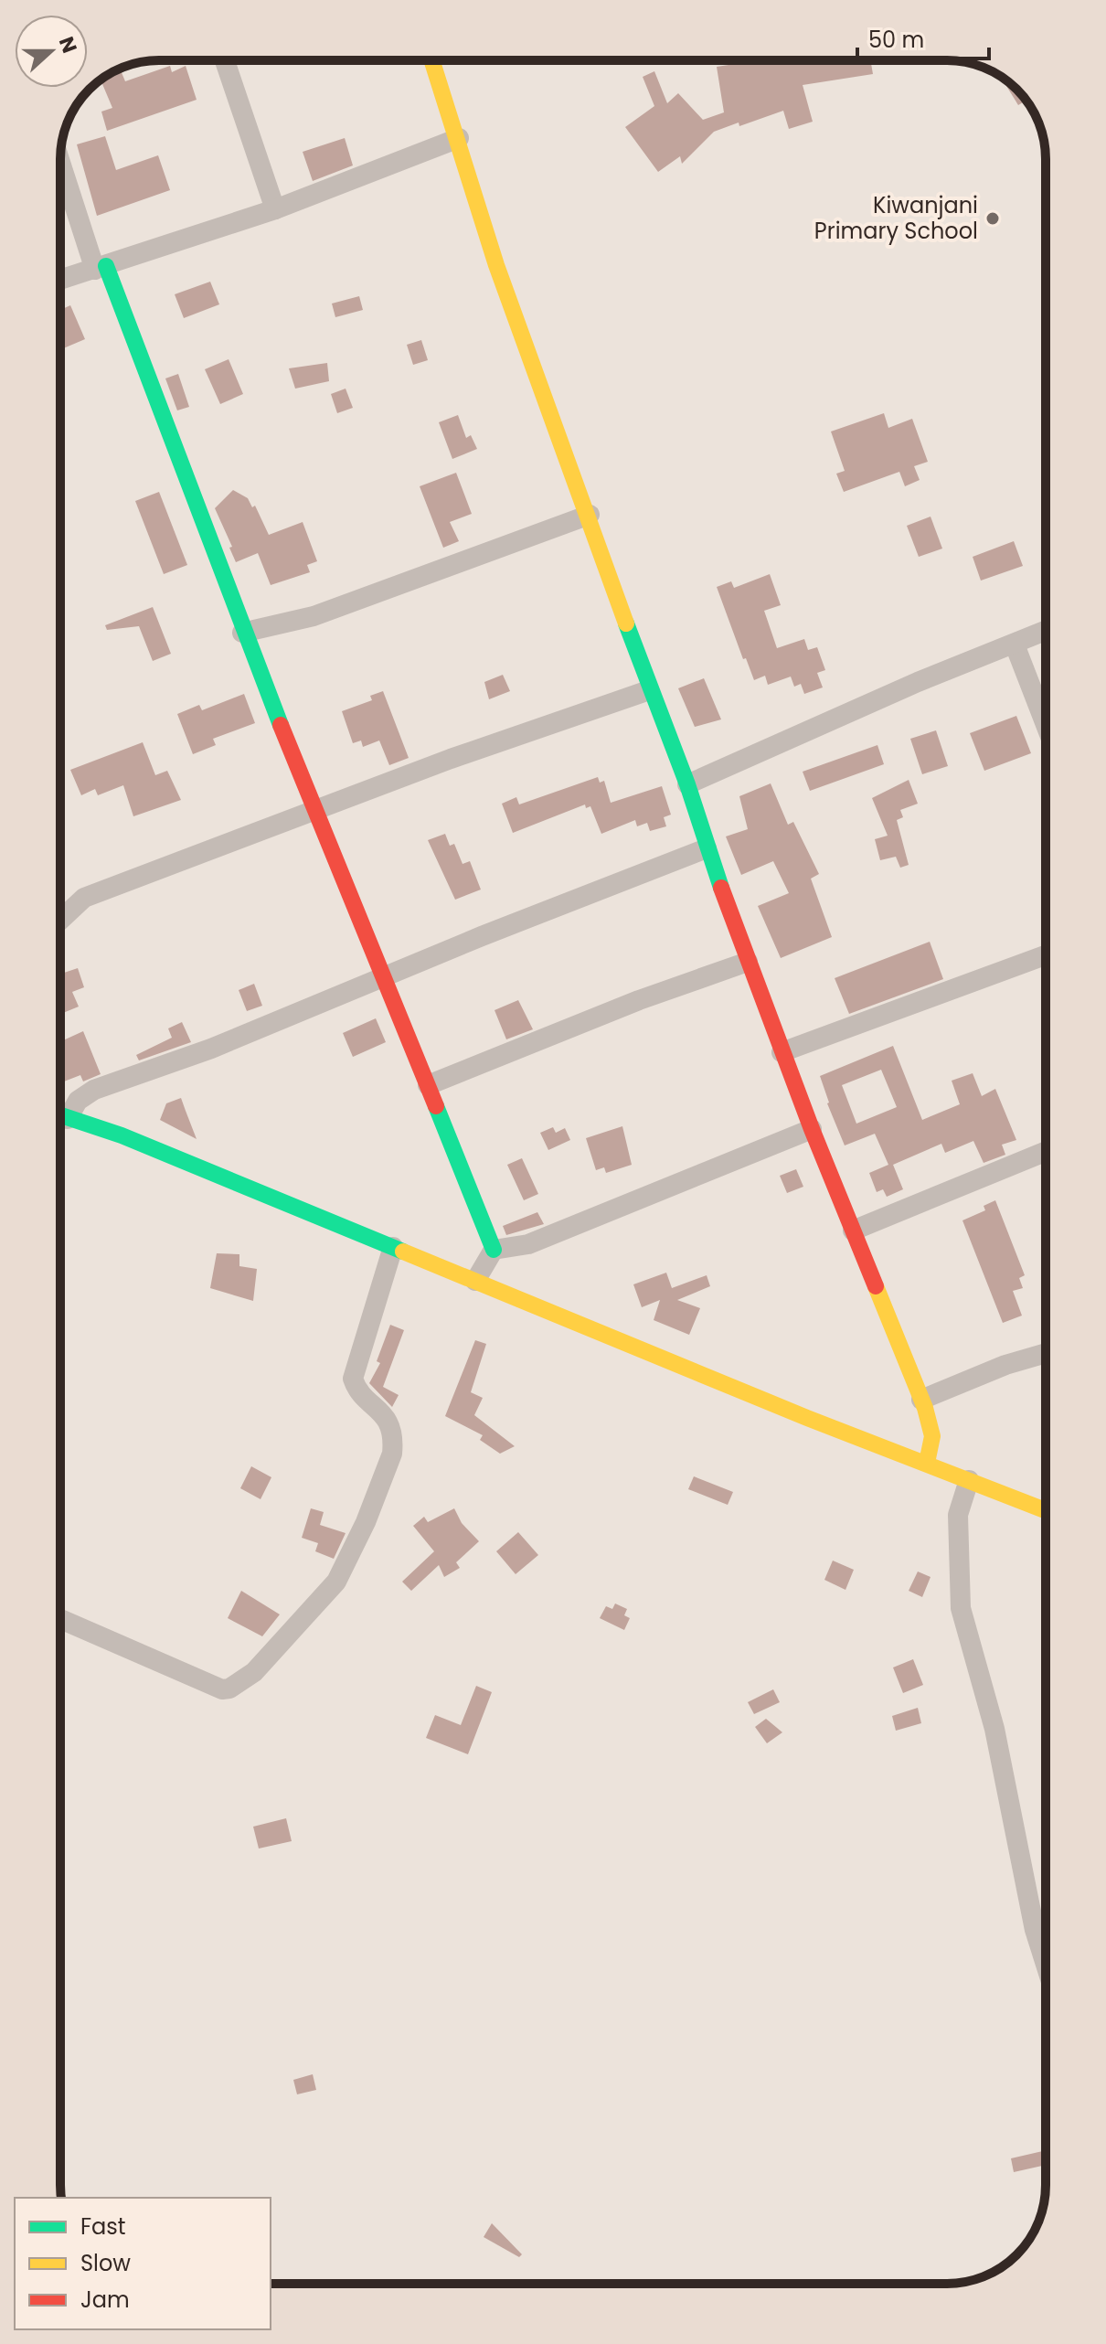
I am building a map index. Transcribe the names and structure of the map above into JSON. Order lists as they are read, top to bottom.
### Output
{
  "places": ["Kiwanjani Primary School"],
  "legend": ["Fast", "Slow", "Jam"],
  "scale_bar": "50 m",
  "north": "right"
}
